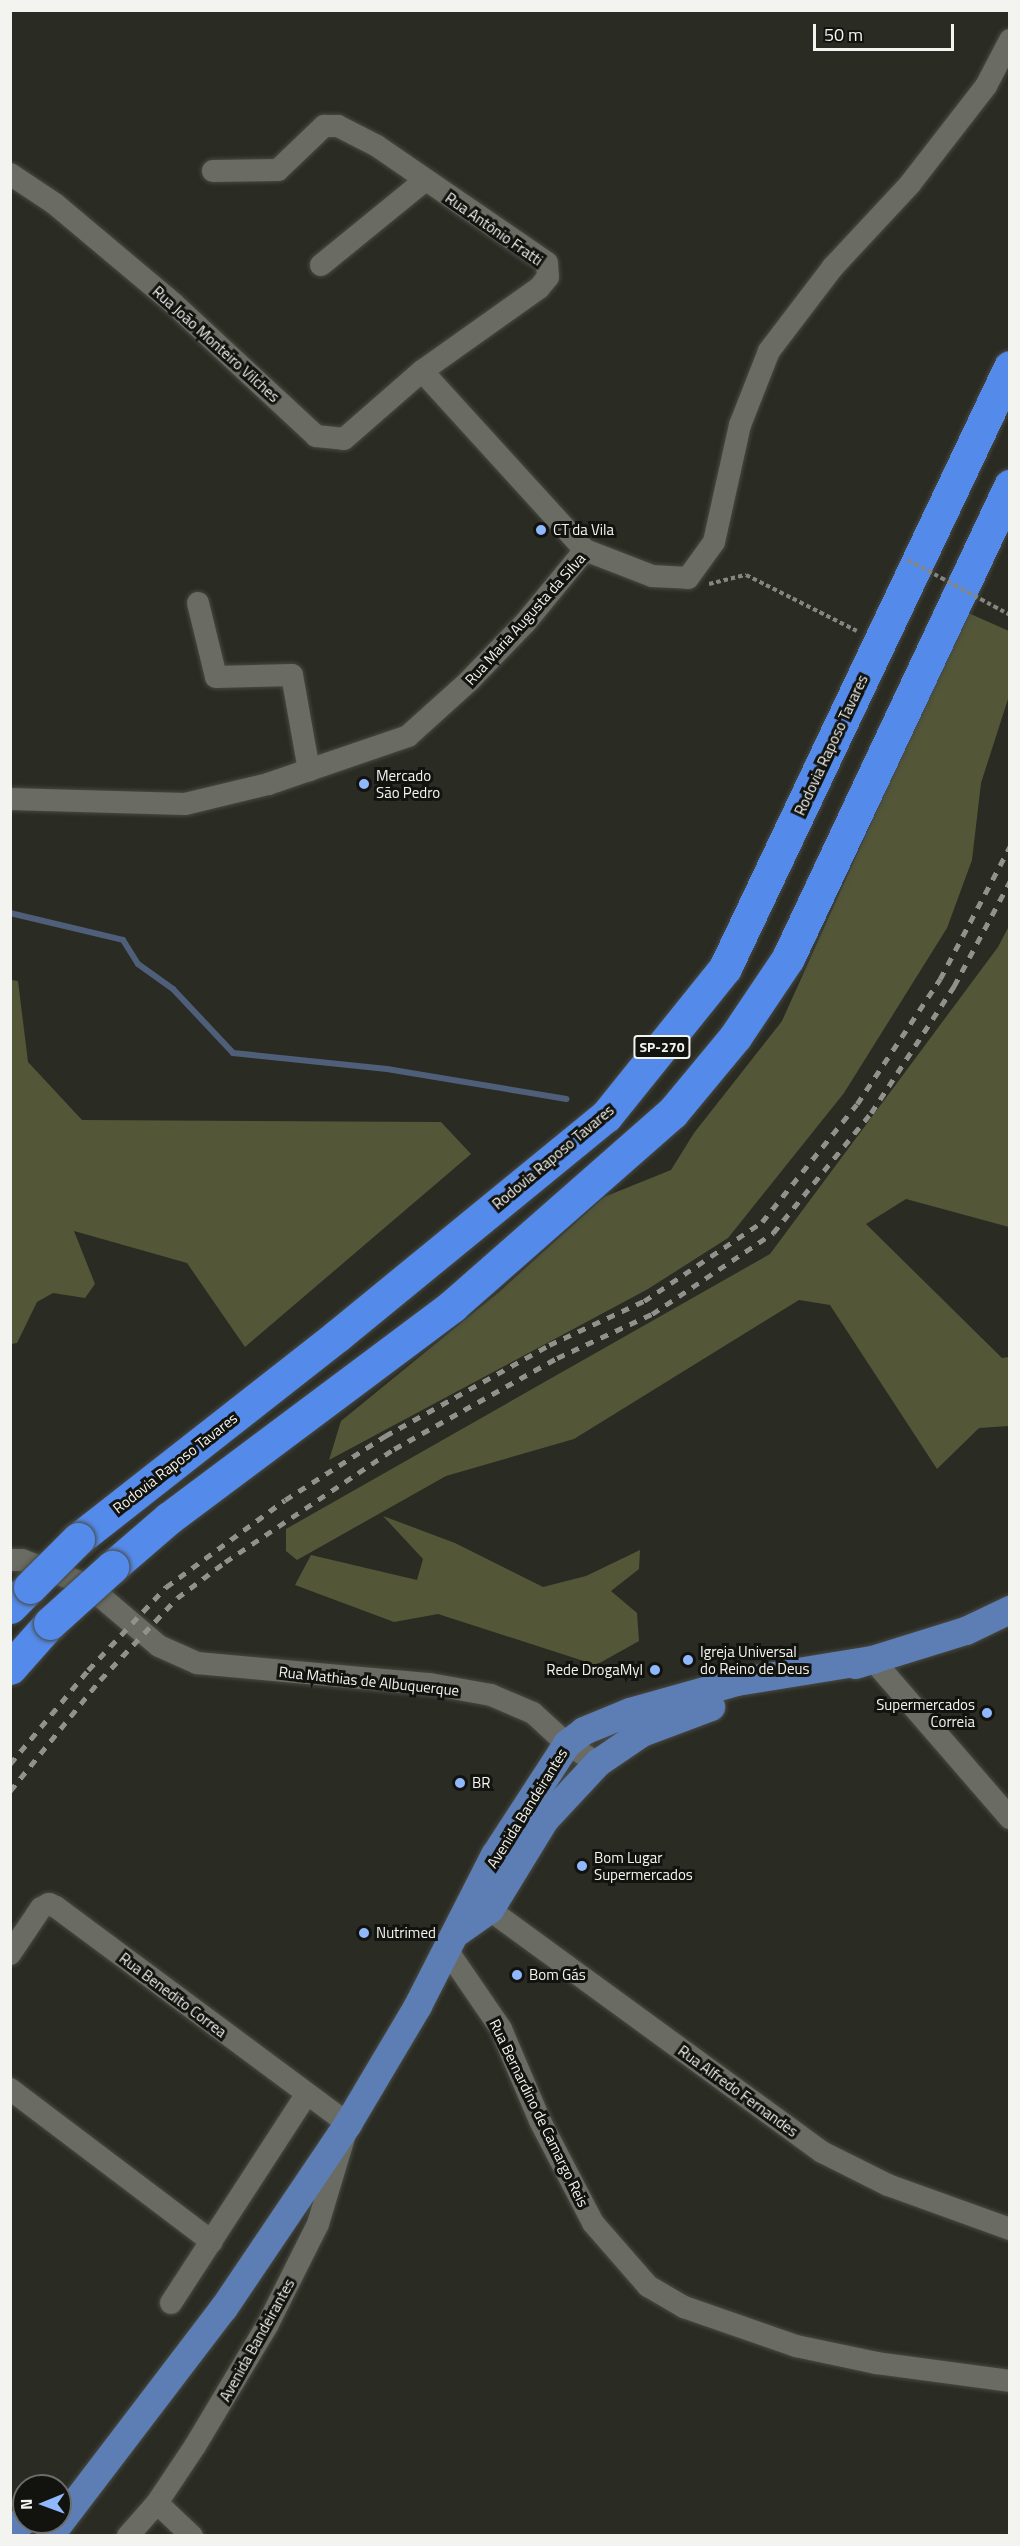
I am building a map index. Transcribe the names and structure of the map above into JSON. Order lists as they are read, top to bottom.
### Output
{
  "streets": {
    "highway": ["Rodovia Raposo Tavares", "SP-270"],
    "main road": ["Avenida Bandeirantes"],
    "street": [
      "Rua Antônio Fratti",
      "Rua João Monteiro Vilches",
      "Rua Maria Augusta da Silva",
      "Rua Mathias de Albuquerque",
      "Rua Benedito Correa",
      "Rua Alfredo Fernandes",
      "Rua Bernardino de Camargo Reis"
    ]
  },
  "crossings": [
    ["Rua Antônio Fratti", "Rua João Monteiro Vilches"],
    ["Rua Mathias de Albuquerque", "Avenida Bandeirantes"],
    ["Avenida Bandeirantes", "Rua Benedito Correa"],
    ["Avenida Bandeirantes", "Rua Alfredo Fernandes"],
    ["Avenida Bandeirantes", "Rua Bernardino de Camargo Reis"]
  ],
  "places": [
    "CT da Vila",
    "Mercado São Pedro",
    "Igreja Universal do Reino de Deus",
    "Rede DrogaMyl",
    "Supermercados Correia",
    "BR",
    "Bom Lugar Supermercados",
    "Nutrimed",
    "Bom Gás"
  ],
  "scale_bar": "50 m",
  "north": "left"
}
